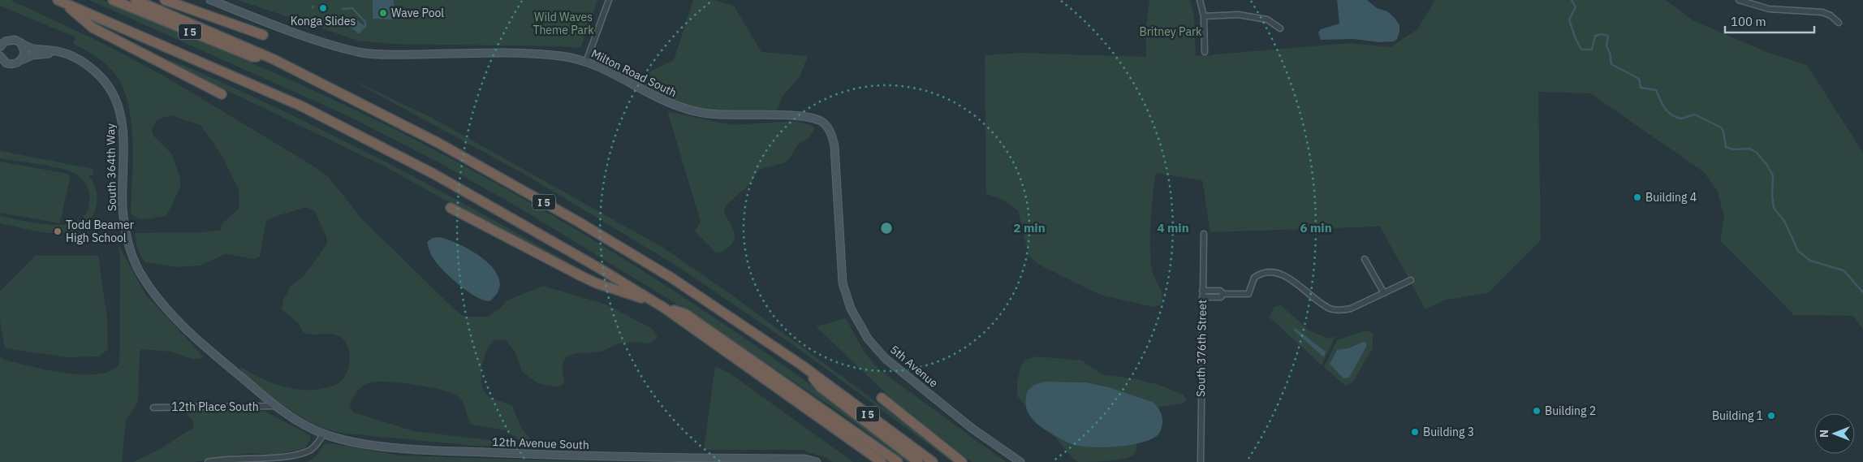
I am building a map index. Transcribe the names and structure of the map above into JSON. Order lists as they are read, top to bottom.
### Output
{
  "streets": {
    "highway": ["I 5"],
    "street": [
      "Milton Road South",
      "South 364th Way",
      "South 376th Street",
      "5th Avenue",
      "12th Place South",
      "12th Avenue South"
    ]
  },
  "crossings": [
    ["Milton Road South", "5th Avenue"],
    ["South 364th Way", "12th Place South"],
    ["South 364th Way", "12th Avenue South"]
  ],
  "parks": ["Wild Waves Theme Park", "Britney Park"],
  "places": [
    "Konga Slides",
    "Wave Pool",
    "Building 4",
    "Todd Beamer High School",
    "Building 2",
    "Building 1",
    "Building 3"
  ],
  "scale_bar": "100 m",
  "north": "left",
  "rings": ["2 min", "4 min", "6 min"]
}
